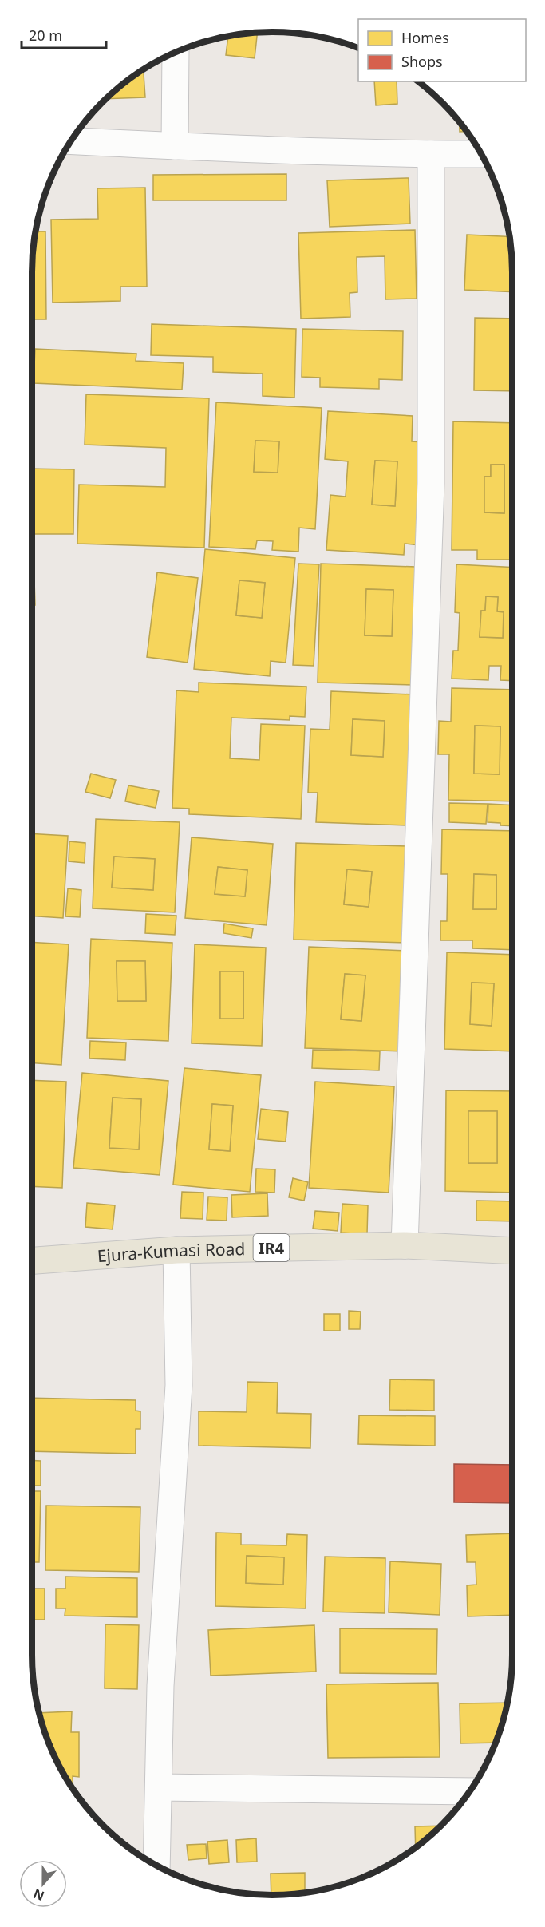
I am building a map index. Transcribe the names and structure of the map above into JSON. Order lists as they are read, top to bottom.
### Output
{
  "streets": {
    "main road": ["IR4", "Ejura-Kumasi Road"]
  },
  "legend": ["Homes", "Shops"],
  "scale_bar": "20 m",
  "north": "bottom"
}
